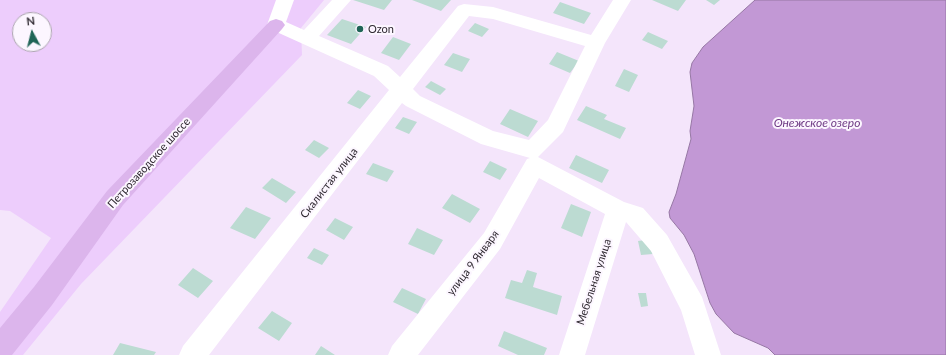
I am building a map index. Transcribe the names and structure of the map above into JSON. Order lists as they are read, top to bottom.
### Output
{
  "streets": {
    "main road": ["Петрозаводское шоссе"],
    "street": ["Скалистая улица", "улица 9 Января", "Мебельная улица"]
  },
  "crossings": [
    ["Скалистая улица", "улица 9 Января"]
  ],
  "water": ["Онежское озеро"],
  "places": ["Ozon"],
  "north": "top"
}
